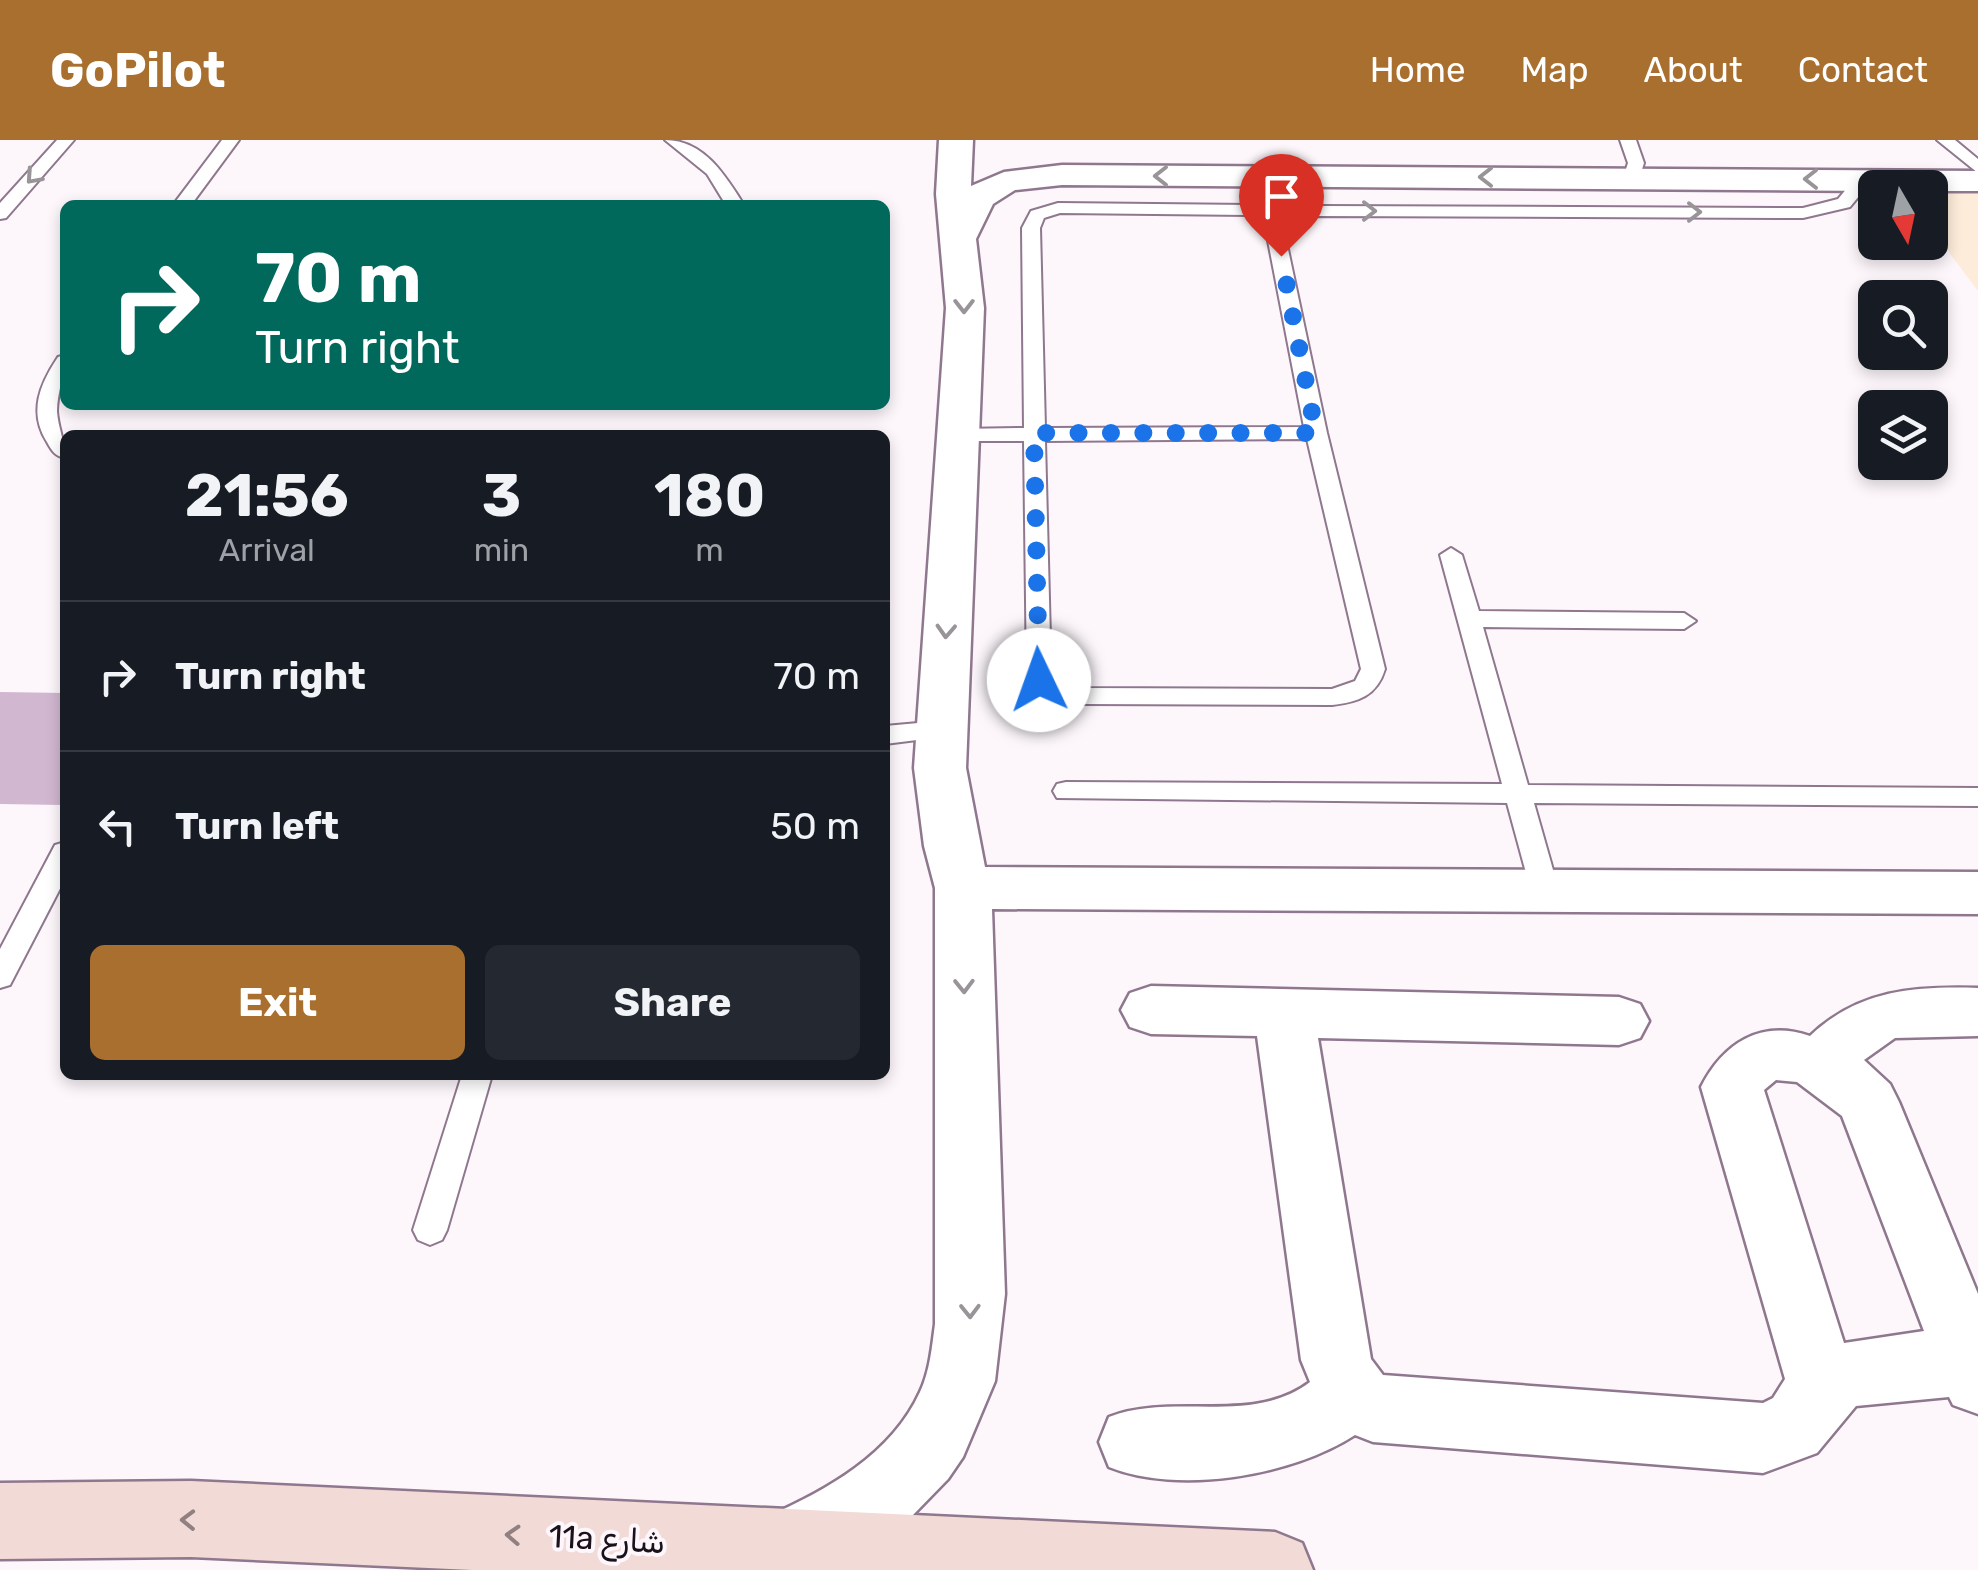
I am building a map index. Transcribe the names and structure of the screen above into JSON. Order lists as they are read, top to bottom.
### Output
{
  "streets": {
    "street": ["11a شارع"]
  },
  "one_way": ["11a شارع"],
  "north": "bottom",
  "page": {
    "header": "GoPilot",
    "nav": [
      "Home",
      "Map",
      "About",
      "Contact"
    ],
    "turn": ["70 m", "Turn right"],
    "eta": [
      "21:56",
      "Arrival",
      "3",
      "min",
      "180",
      "m"
    ],
    "list": [
      {
        "name": "Turn right",
        "value": "70 m"
      },
      {
        "name": "Turn left",
        "value": "50 m"
      }
    ],
    "buttons": ["Exit", "Share"]
  }
}
